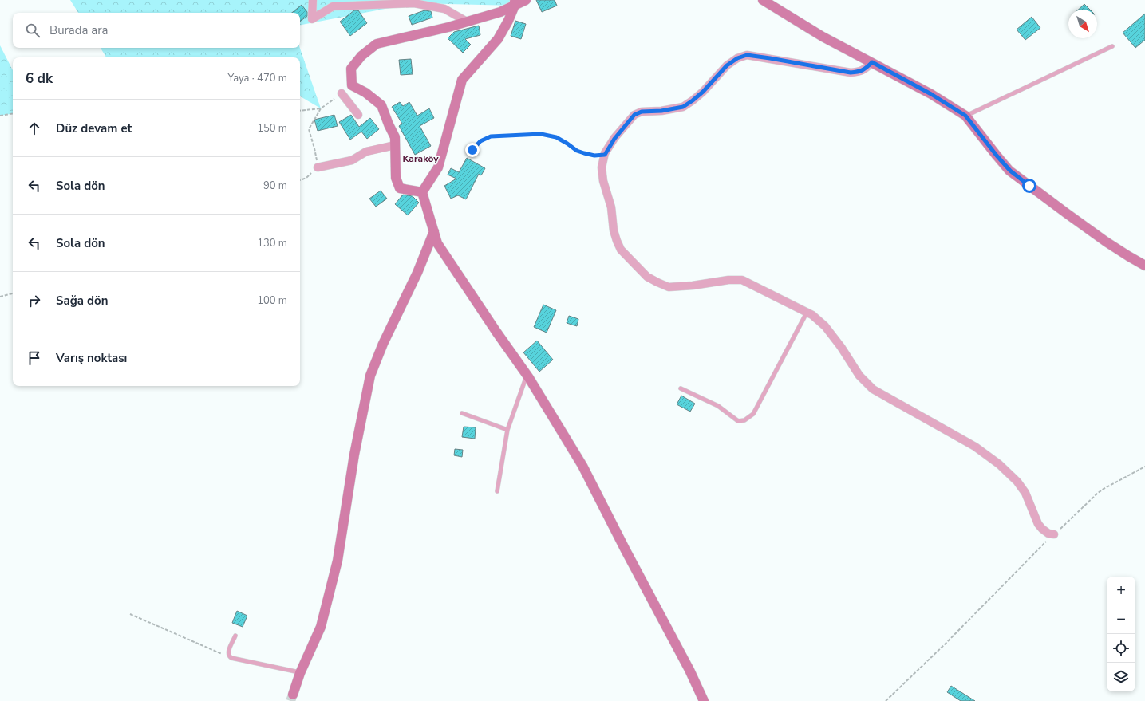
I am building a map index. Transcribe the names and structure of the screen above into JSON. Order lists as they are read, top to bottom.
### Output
{
  "districts": ["Karaköy"],
  "north": "bottom right",
  "page": {
    "search": "Burada ara",
    "heading": ["6 dk", "Yaya · 470 m"],
    "list": [
      ["Düz devam et", "150 m"],
      ["Sola dön", "90 m"],
      ["Sola dön", "130 m"],
      ["Sağa dön", "100 m"],
      "Varış noktası"
    ],
    "map_buttons": ["+", "−"]
  }
}
